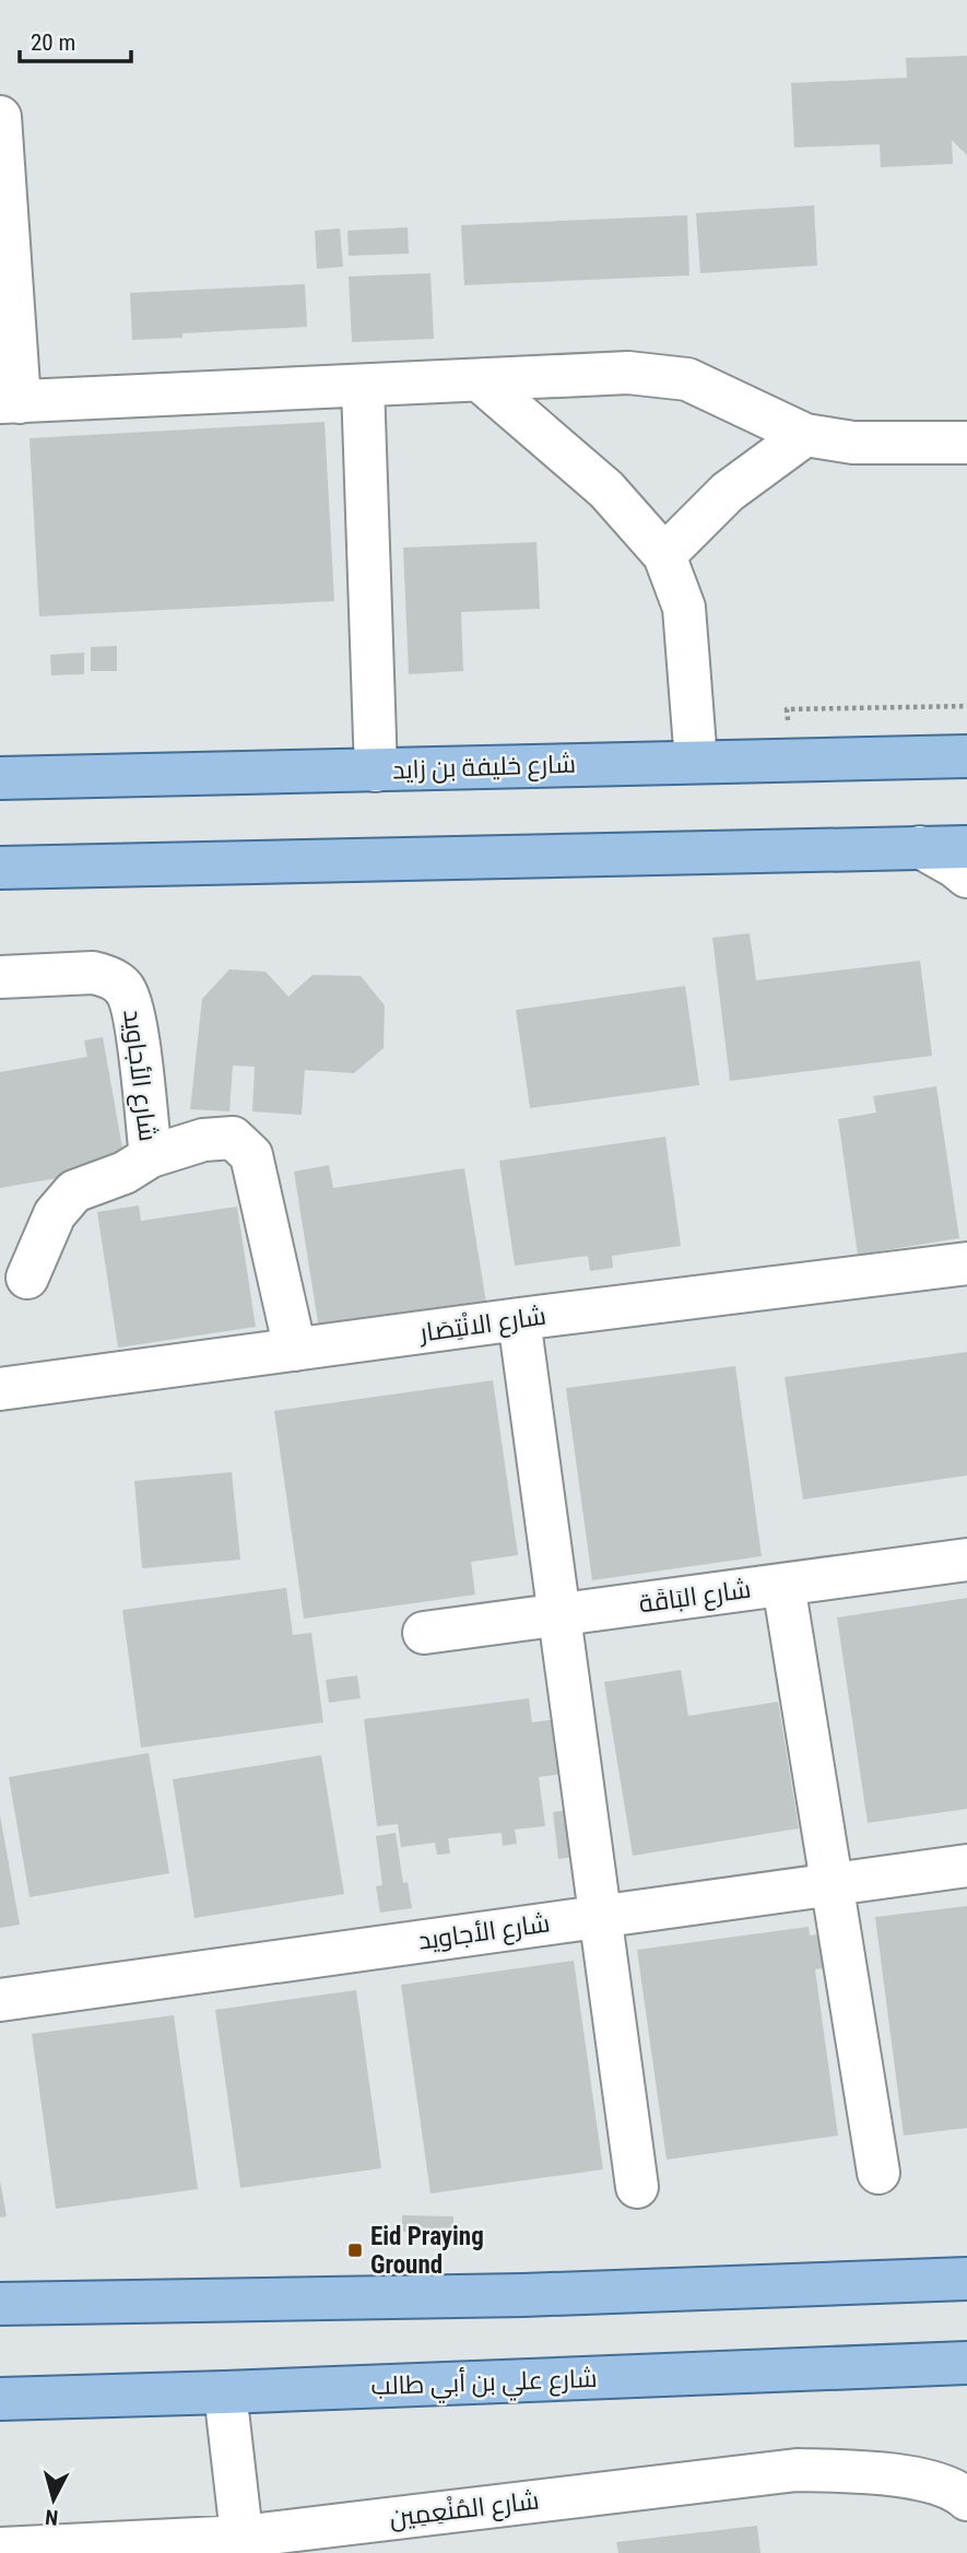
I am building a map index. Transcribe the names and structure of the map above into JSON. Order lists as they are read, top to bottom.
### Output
{
  "streets": {
    "main road": ["شارع خليفة بن زايد", "شارع علي بن أبي طالب"],
    "street": [
      "شارع الأجاويد",
      "شارع الانْتِصَار",
      "شارع البَاقَة",
      "شارع المُنْعِمِين"
    ]
  },
  "places": {
    "transit": ["Eid Praying Ground"]
  },
  "scale_bar": "20 m",
  "north": "bottom"
}
